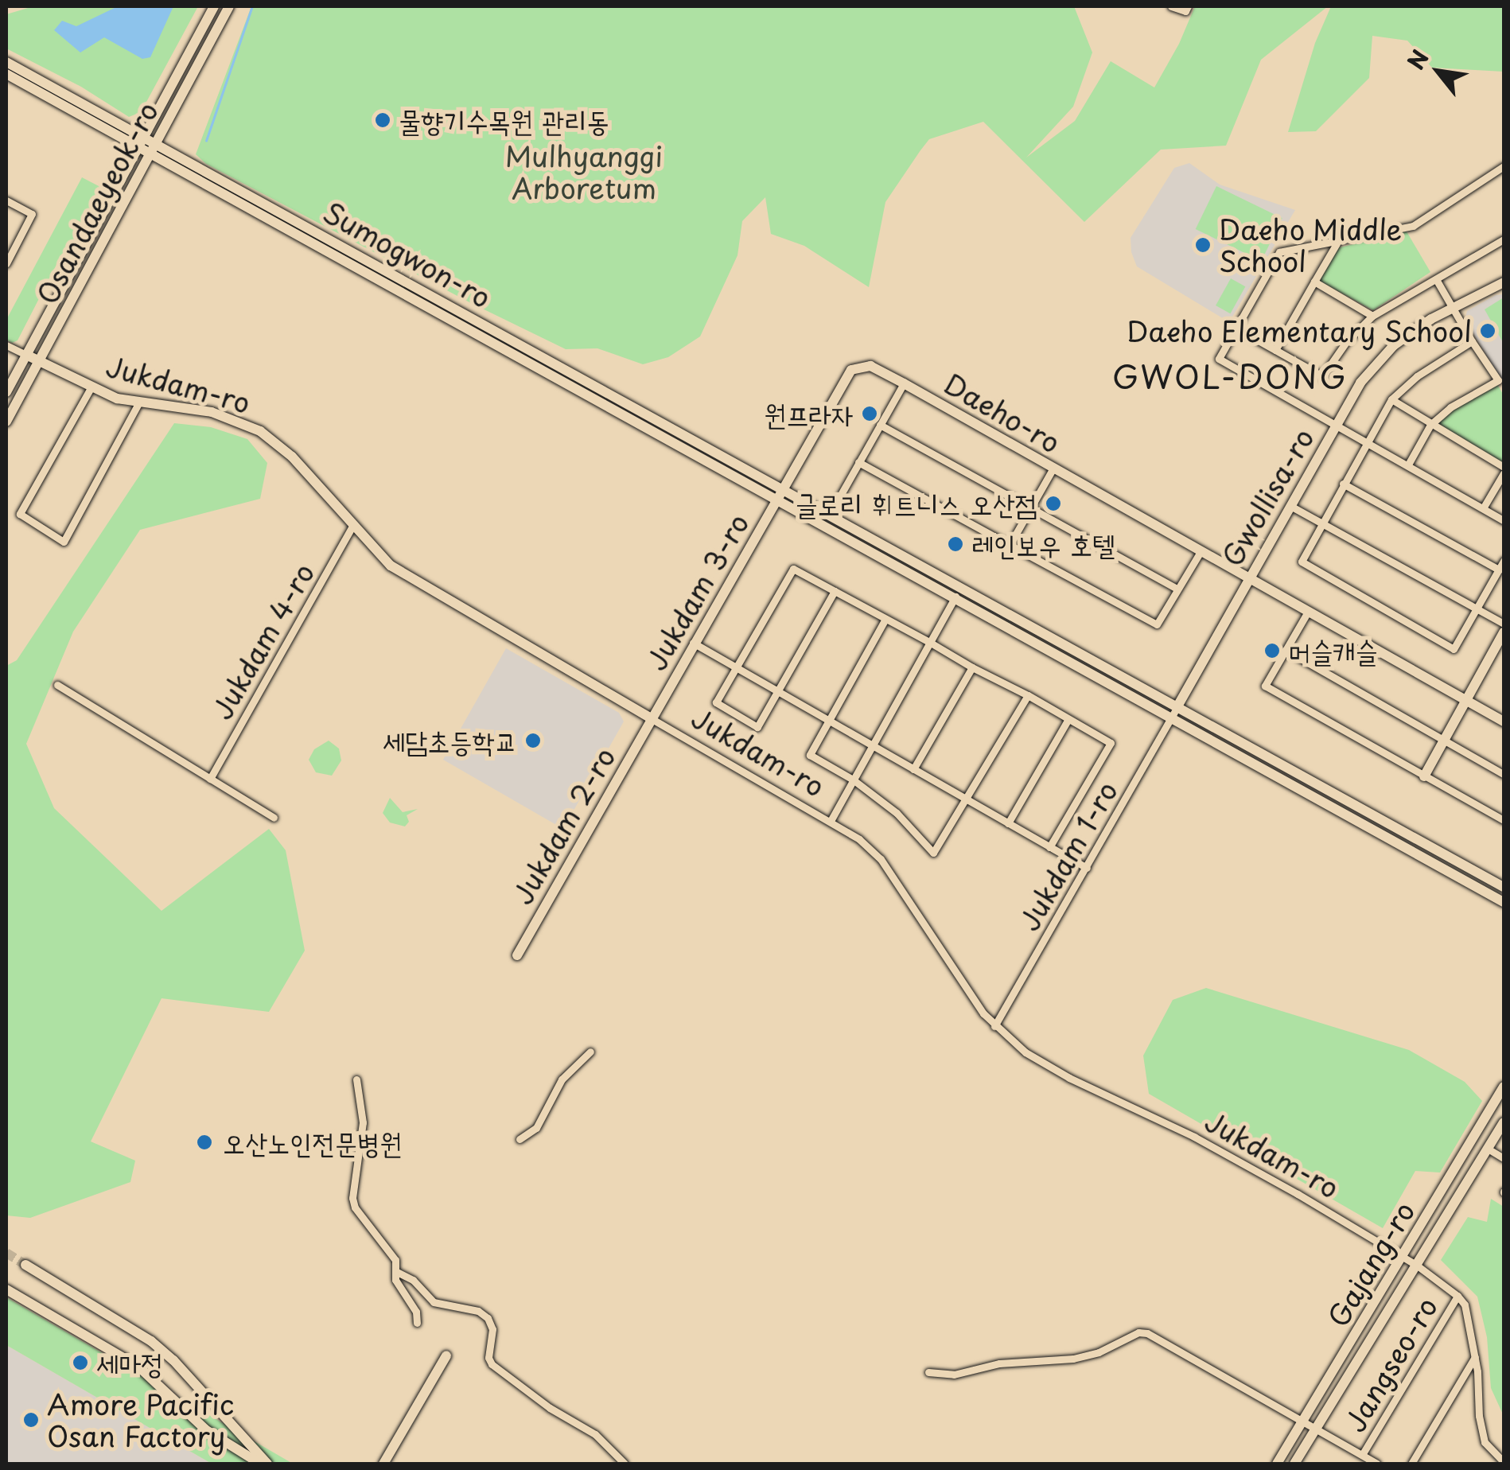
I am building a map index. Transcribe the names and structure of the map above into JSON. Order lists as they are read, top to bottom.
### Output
{
  "streets": {
    "street": [
      "Osandaeyeok-ro",
      "Sumogwon-ro",
      "Jukdam-ro",
      "Daeho-ro",
      "Gwollisa-ro",
      "Jukdam 3-ro",
      "Jukdam 4-ro",
      "Jukdam 2-ro",
      "Jukdam 1-ro",
      "Gajang-ro",
      "Jangseo-ro"
    ]
  },
  "crossings": [
    ["Osandaeyeok-ro", "Sumogwon-ro"],
    ["Osandaeyeok-ro", "Jukdam-ro"],
    ["Sumogwon-ro", "Daeho-ro"],
    ["Sumogwon-ro", "Gwollisa-ro"],
    ["Sumogwon-ro", "Jukdam 3-ro"],
    ["Sumogwon-ro", "Jukdam 1-ro"],
    ["Jukdam-ro", "Jukdam 3-ro"],
    ["Jukdam-ro", "Jukdam 4-ro"],
    ["Jukdam-ro", "Jukdam 2-ro"],
    ["Jukdam-ro", "Jukdam 1-ro"],
    ["Jukdam-ro", "Gajang-ro"],
    ["Jukdam-ro", "Jangseo-ro"],
    ["Daeho-ro", "Gwollisa-ro"],
    ["Daeho-ro", "Jukdam 3-ro"],
    ["Gwollisa-ro", "Jukdam 1-ro"],
    ["Jukdam 3-ro", "Jukdam 2-ro"],
    ["Gajang-ro", "Jangseo-ro"]
  ],
  "districts": ["GWOL-DONG"],
  "parks": ["Mulhyanggi Arboretum"],
  "places": [
    "물향기수목원 관리동",
    "Daeho Middle School",
    "Daeho Elementary School",
    "원프라자",
    "글로리 휘트니스 오산점",
    "레인보우 호텔",
    "머슬캐슬",
    "세담초등학교",
    "오산노인전문병원",
    "세마정",
    "Amore Pacific Osan Factory"
  ],
  "north": "top left"
}
